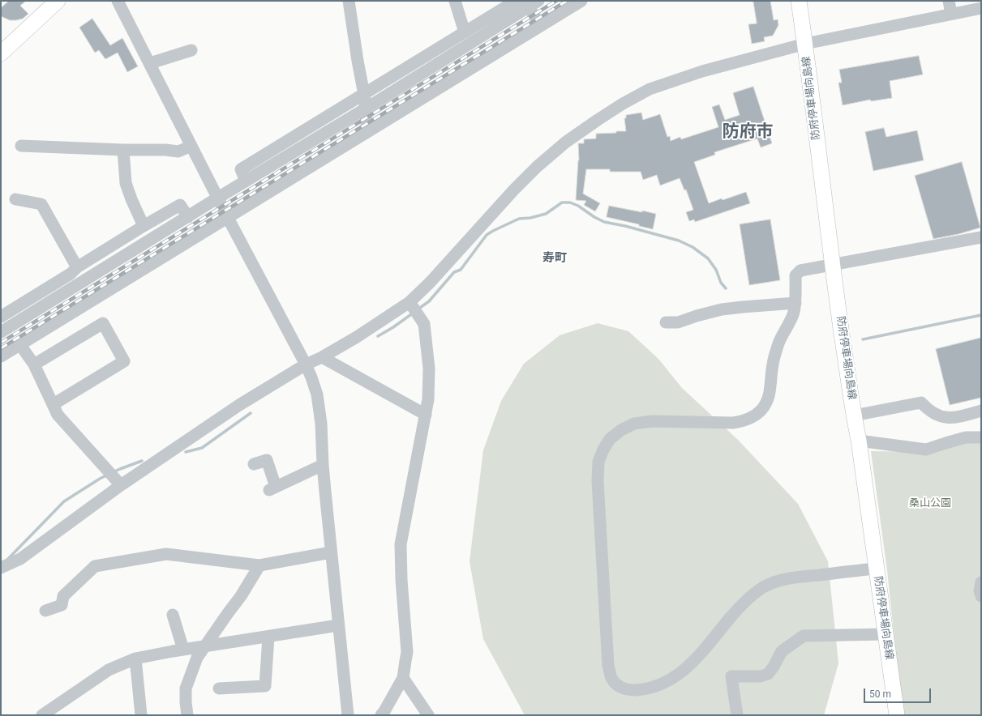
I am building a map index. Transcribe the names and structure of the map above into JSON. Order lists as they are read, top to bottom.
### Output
{
  "streets": {
    "main road": ["防府停車場向島線"]
  },
  "districts": ["防府市", "寿町"],
  "parks": ["桑山公園"],
  "scale_bar": "50 m"
}
